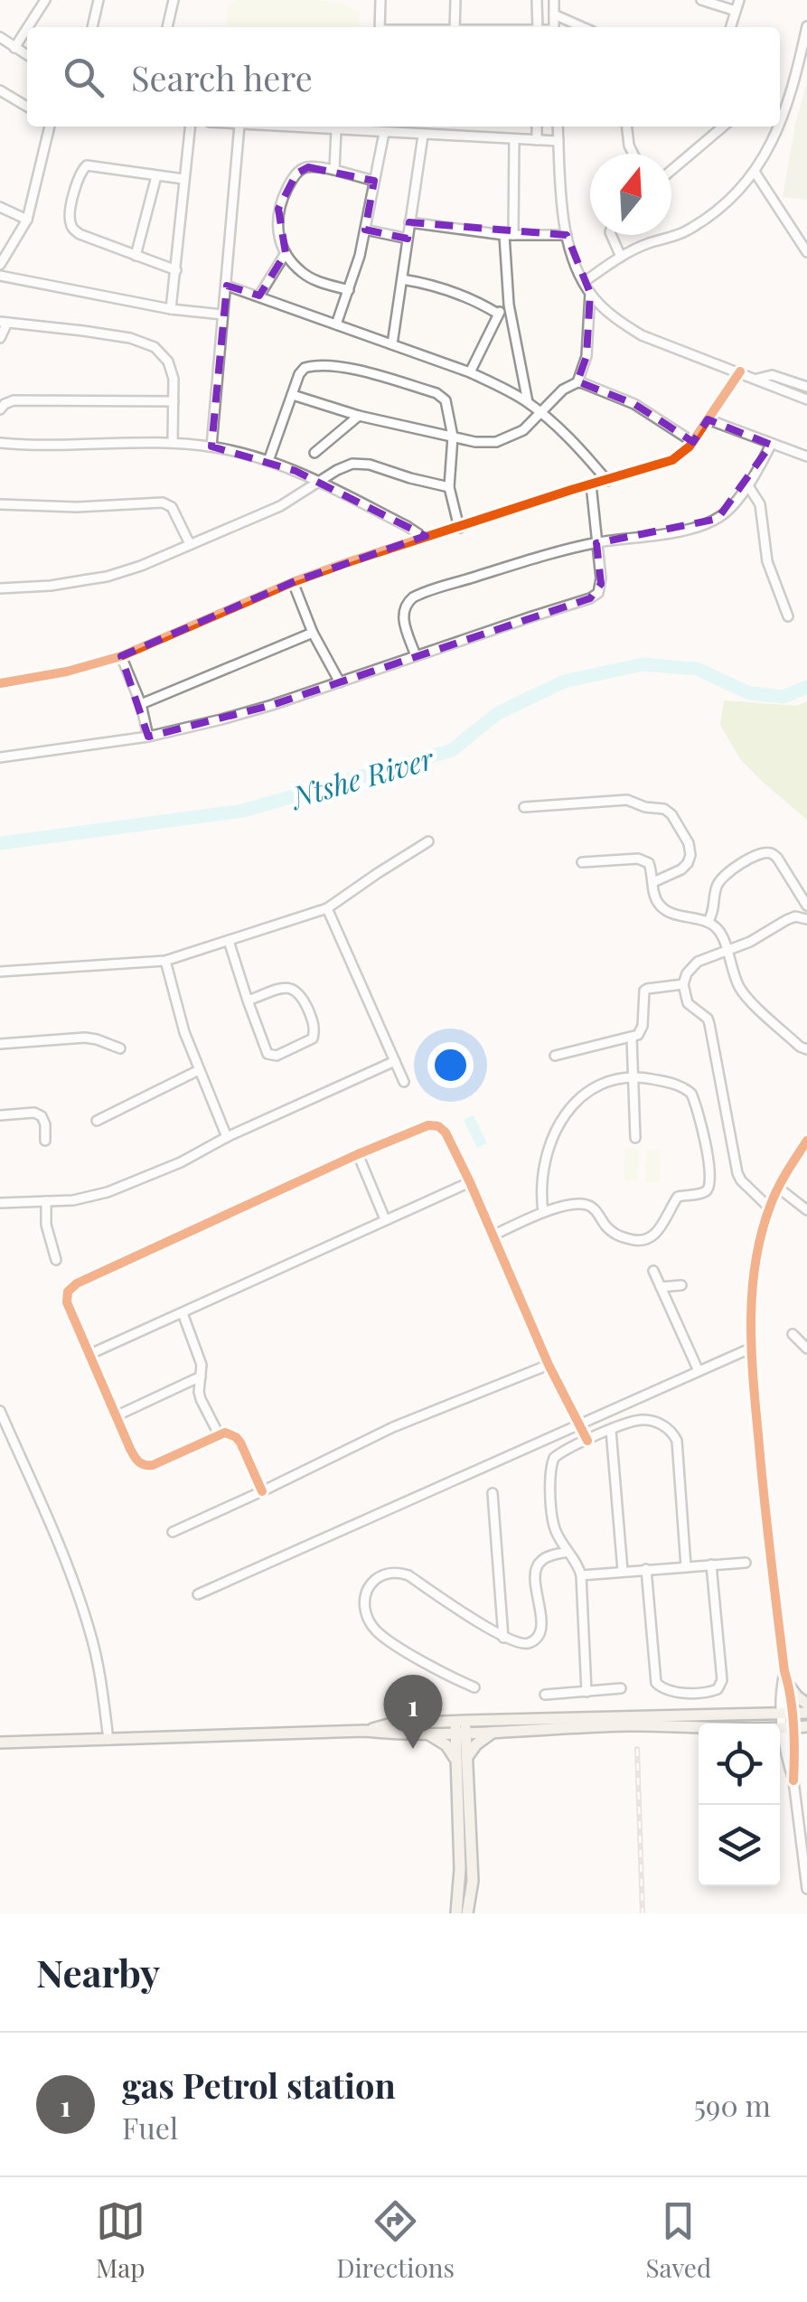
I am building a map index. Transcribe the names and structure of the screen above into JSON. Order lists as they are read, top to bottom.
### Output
{
  "water": ["Ntshe River"],
  "north": "top",
  "page": {
    "search": "Search here",
    "pins": "1",
    "heading": "Nearby",
    "list": [
      {
        "mark": "1",
        "name": "gas Petrol station",
        "note": "Fuel",
        "value": "590 m"
      }
    ],
    "nav": ["Map", "Directions", "Saved"]
  }
}
